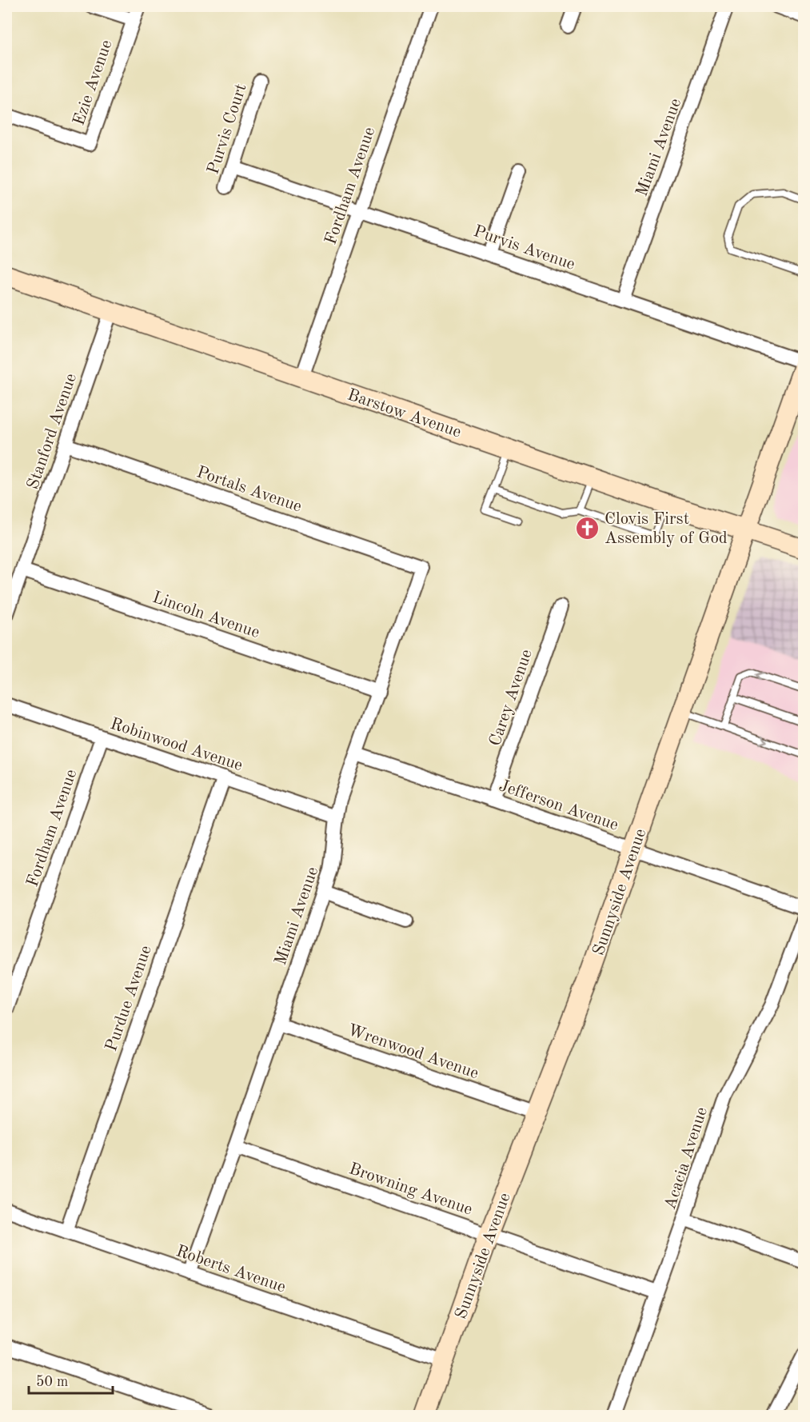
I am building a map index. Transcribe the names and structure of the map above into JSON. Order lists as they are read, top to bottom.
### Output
{
  "streets": {
    "main road": ["Barstow Avenue", "Sunnyside Avenue"],
    "street": [
      "Ezie Avenue",
      "Purvis Court",
      "Miami Avenue",
      "Fordham Avenue",
      "Purvis Avenue",
      "Stanford Avenue",
      "Portals Avenue",
      "Lincoln Avenue",
      "Carey Avenue",
      "Robinwood Avenue",
      "Jefferson Avenue",
      "Purdue Avenue",
      "Wrenwood Avenue",
      "Acacia Avenue",
      "Browning Avenue",
      "Roberts Avenue"
    ]
  },
  "crossings": [
    ["Purvis Court", "Purvis Avenue"],
    ["Miami Avenue", "Purvis Avenue"],
    ["Miami Avenue", "Portals Avenue"],
    ["Miami Avenue", "Lincoln Avenue"],
    ["Miami Avenue", "Robinwood Avenue"],
    ["Miami Avenue", "Jefferson Avenue"],
    ["Miami Avenue", "Wrenwood Avenue"],
    ["Miami Avenue", "Browning Avenue"],
    ["Miami Avenue", "Roberts Avenue"],
    ["Fordham Avenue", "Purvis Avenue"],
    ["Fordham Avenue", "Barstow Avenue"],
    ["Fordham Avenue", "Robinwood Avenue"],
    ["Purvis Avenue", "Sunnyside Avenue"],
    ["Barstow Avenue", "Stanford Avenue"],
    ["Barstow Avenue", "Sunnyside Avenue"],
    ["Stanford Avenue", "Portals Avenue"],
    ["Stanford Avenue", "Lincoln Avenue"],
    ["Carey Avenue", "Jefferson Avenue"],
    ["Robinwood Avenue", "Purdue Avenue"],
    ["Jefferson Avenue", "Sunnyside Avenue"],
    ["Sunnyside Avenue", "Wrenwood Avenue"],
    ["Sunnyside Avenue", "Browning Avenue"],
    ["Sunnyside Avenue", "Roberts Avenue"],
    ["Purdue Avenue", "Roberts Avenue"],
    ["Acacia Avenue", "Browning Avenue"]
  ],
  "places": {
    "church": ["Clovis First Assembly of God"]
  },
  "scale_bar": "50 m"
}
